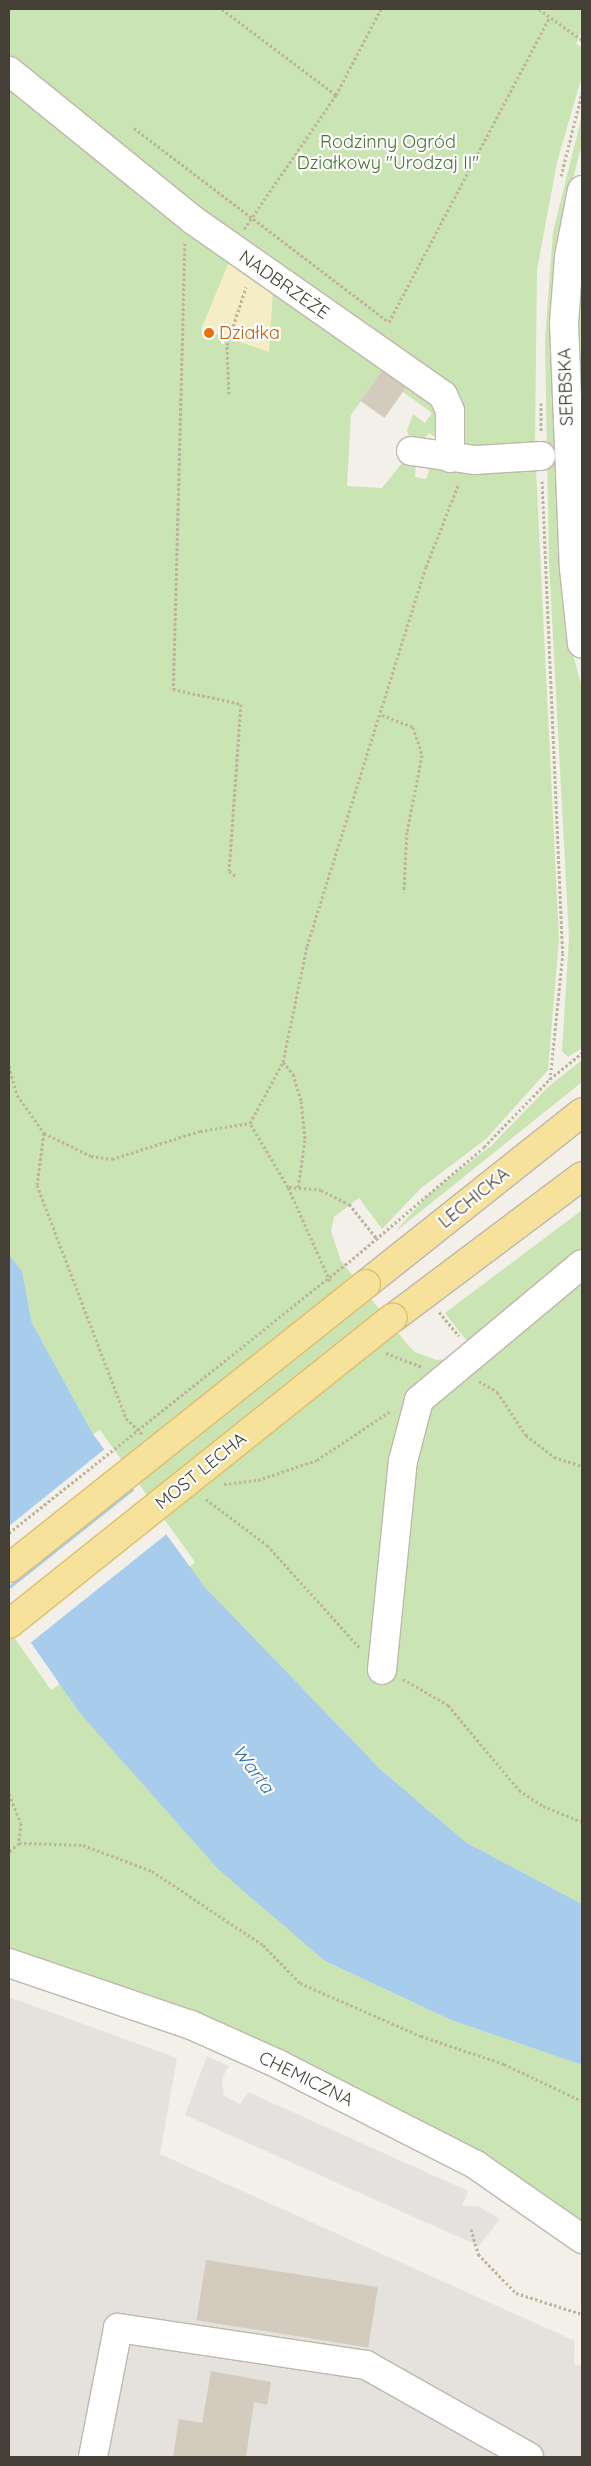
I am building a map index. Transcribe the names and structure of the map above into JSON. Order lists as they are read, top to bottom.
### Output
{
  "streets": {
    "main road": ["LECHICKA", "MOST LECHA"],
    "street": ["NADBRZEŻE", "SERBSKA", "CHEMICZNA"]
  },
  "water": ["Warta"],
  "parks": ["Rodzinny Ogród Działkowy \"Urodzaj II\""],
  "places": ["Działka"]
}
